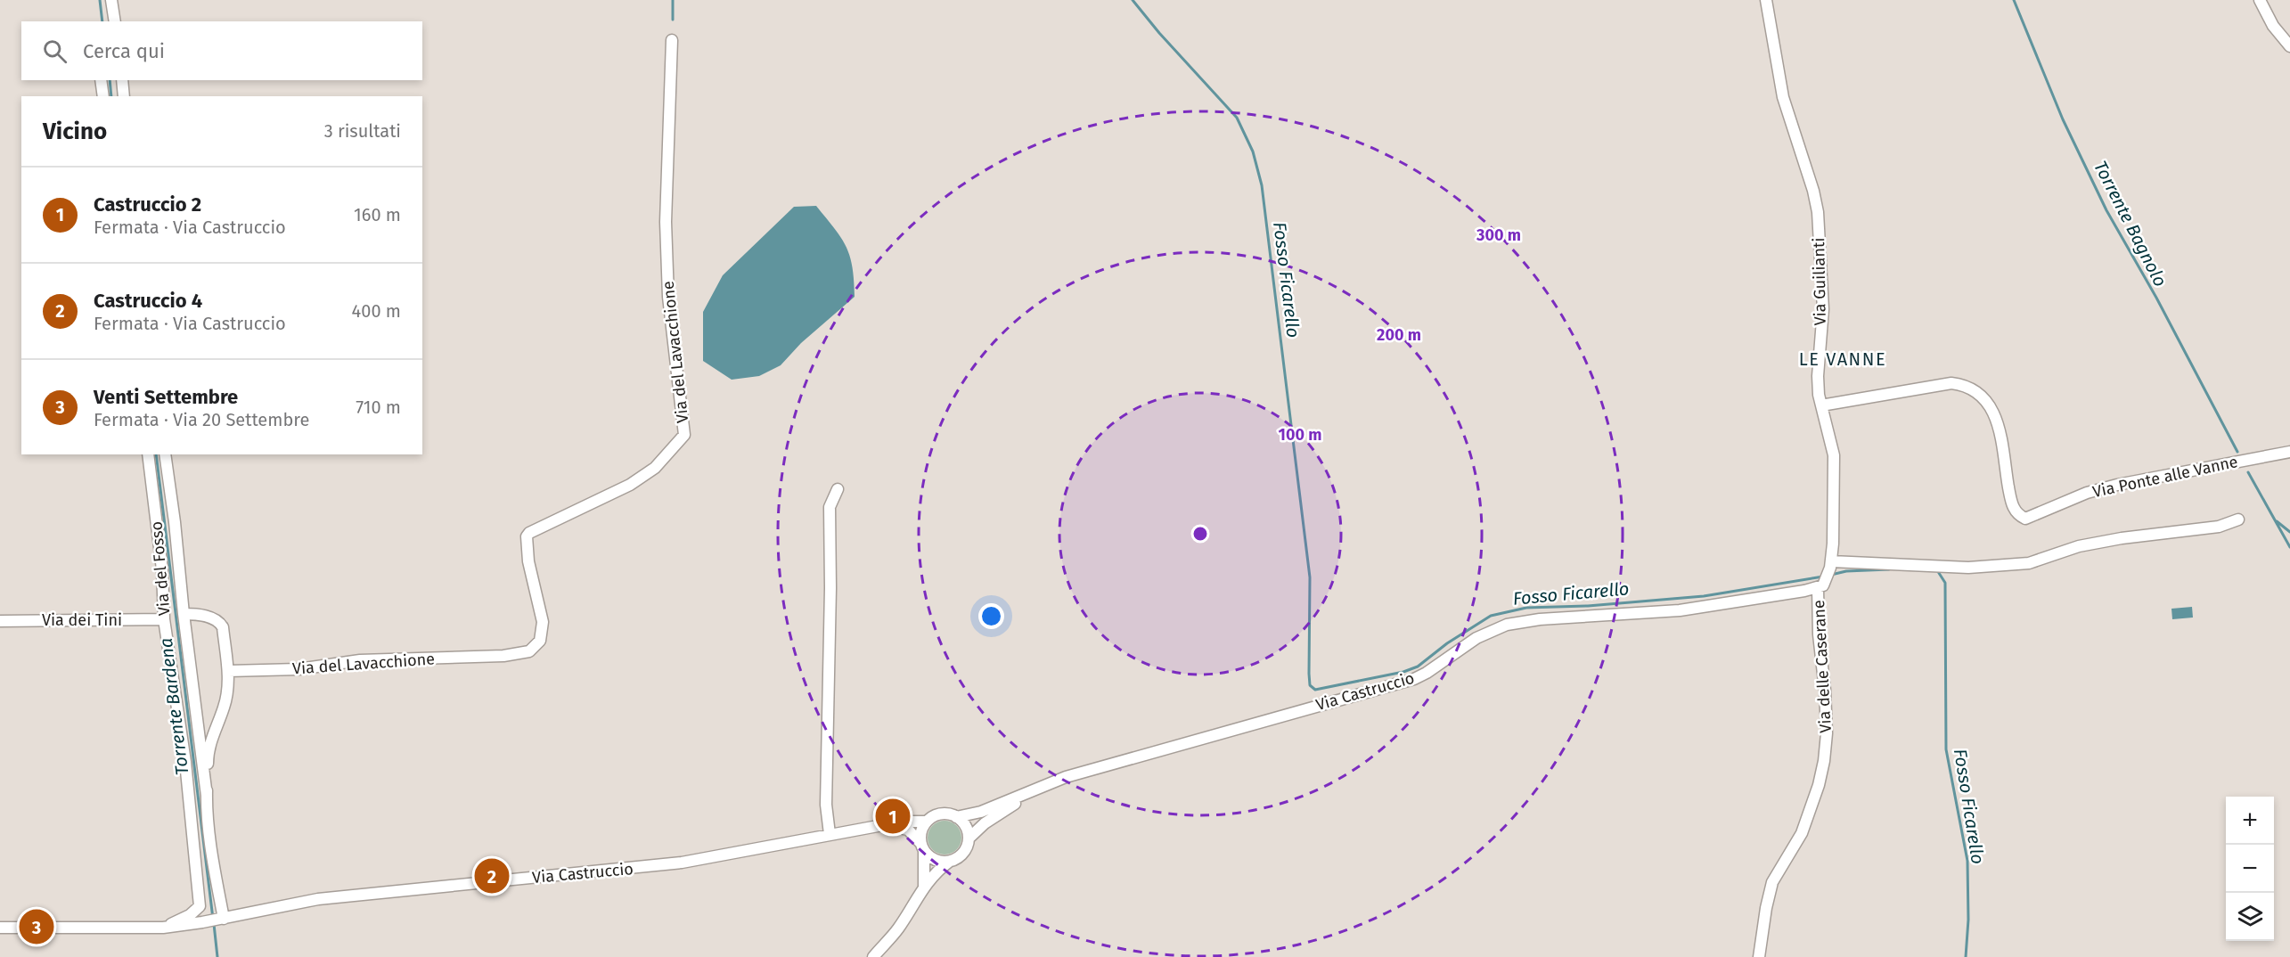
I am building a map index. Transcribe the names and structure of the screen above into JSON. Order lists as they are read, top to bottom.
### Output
{
  "streets": {
    "street": [
      "Via Guilianti",
      "Via del Lavacchione",
      "Via Ponte alle Vanne",
      "Via del Fosso",
      "Via dei Tini",
      "Via delle Caserane",
      "Via Castruccio"
    ]
  },
  "crossings": [
    ["Via Guilianti", "Via Ponte alle Vanne"],
    ["Via Guilianti", "Via delle Caserane"],
    ["Via del Fosso", "Via dei Tini"],
    ["Via del Fosso", "Via Castruccio"],
    ["Via delle Caserane", "Via Castruccio"]
  ],
  "districts": ["LE VANNE"],
  "water": ["Torrente Bagnolo", "Fosso Ficarello", "Torrente Bardena"],
  "page": {
    "search": "Cerca qui",
    "heading": ["Vicino", "3 risultati"],
    "list": [
      {
        "mark": "1",
        "name": "Castruccio 2",
        "note": "Fermata · Via Castruccio",
        "value": "160 m"
      },
      {
        "mark": "2",
        "name": "Castruccio 4",
        "note": "Fermata · Via Castruccio",
        "value": "400 m"
      },
      {
        "mark": "3",
        "name": "Venti Settembre",
        "note": "Fermata · Via 20 Settembre",
        "value": "710 m"
      }
    ],
    "map_buttons": ["+", "−"],
    "pins": ["1", "2", "3"]
  },
  "rings": ["300 m", "200 m", "100 m"]
}
